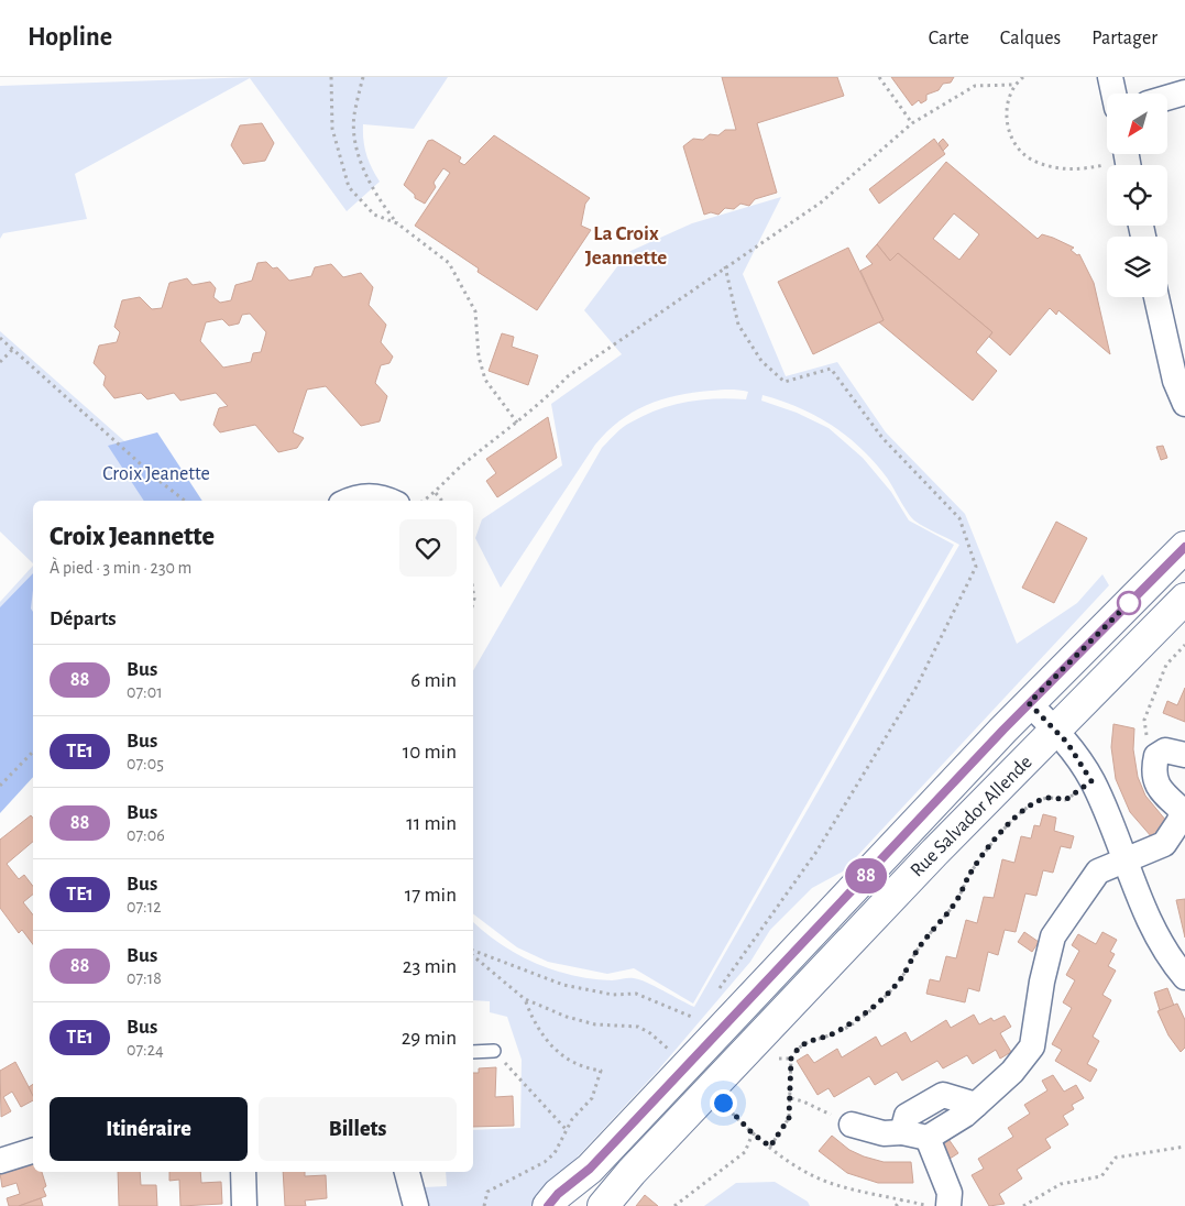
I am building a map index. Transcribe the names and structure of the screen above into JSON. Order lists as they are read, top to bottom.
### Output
{
  "streets": {
    "street": ["Rue Salvador Allende"]
  },
  "districts": ["La Croix Jeannette"],
  "parks": ["Croix Jeanette"],
  "lines": ["bus line 88"],
  "north": "bottom left",
  "page": {
    "header": "Hopline",
    "nav": ["Carte", "Calques", "Partager"],
    "on_map": "88",
    "heading": [
      ["Croix Jeannette", "À pied · 3 min · 230 m"],
      "Départs"
    ],
    "list": [
      {
        "mark": "88",
        "name": "Bus",
        "note": "07:01",
        "value": "6 min"
      },
      {
        "mark": "TE1",
        "name": "Bus",
        "note": "07:05",
        "value": "10 min"
      },
      {
        "mark": "88",
        "name": "Bus",
        "note": "07:06",
        "value": "11 min"
      },
      {
        "mark": "TE1",
        "name": "Bus",
        "note": "07:12",
        "value": "17 min"
      },
      {
        "mark": "88",
        "name": "Bus",
        "note": "07:18",
        "value": "23 min"
      },
      {
        "mark": "TE1",
        "name": "Bus",
        "note": "07:24",
        "value": "29 min"
      }
    ],
    "buttons": ["Itinéraire", "Billets"]
  }
}
